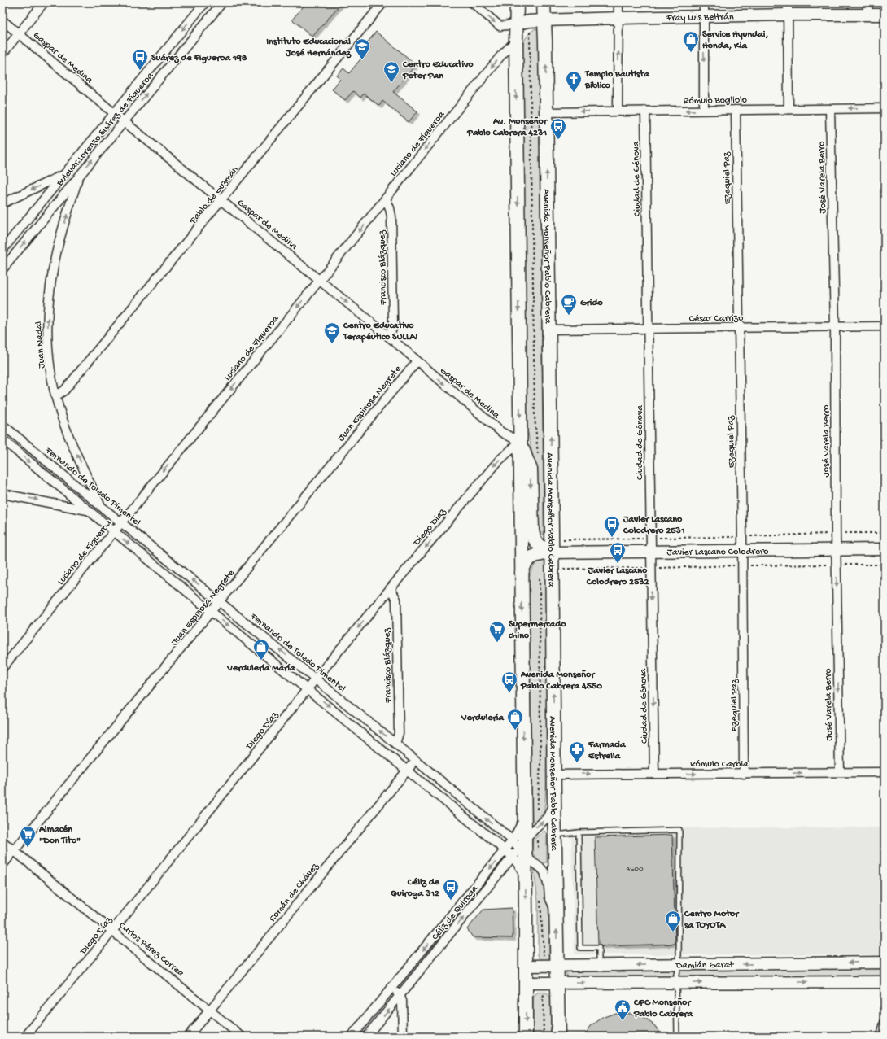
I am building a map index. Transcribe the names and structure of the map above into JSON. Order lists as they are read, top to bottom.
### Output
{
  "streets": {
    "main road": [
      "Fray Luis Beltrán",
      "Avenida Monseñor Pablo Cabrera",
      "Javier Lascano Colodrero",
      "Damián Garat"
    ],
    "street": [
      "Gaspar de Medina",
      "Rómulo Bogliolo",
      "Bulevar Lorenzo Suárez de Figueroa",
      "Luciano de Figueroa",
      "José Varela Berro",
      "Ezequiel Paz",
      "Ciudad de Génova",
      "Pablo de Guzmán",
      "Francisco Blázquez",
      "César Carrizo",
      "Juan Nadal",
      "Juan Espinosa Negrete",
      "Fernando de Toledo Pimentel",
      "Diego Díaz",
      "Rómulo Carbia",
      "Román de Chávez",
      "Céliz de Quiroga",
      "Carlos Pérez Correa"
    ]
  },
  "crossings": [
    ["Fray Luis Beltrán", "Avenida Monseñor Pablo Cabrera"],
    ["Gaspar de Medina", "Bulevar Lorenzo Suárez de Figueroa"],
    ["Gaspar de Medina", "Luciano de Figueroa"],
    ["Gaspar de Medina", "Pablo de Guzmán"],
    ["Gaspar de Medina", "Francisco Blázquez"],
    ["Gaspar de Medina", "Juan Espinosa Negrete"],
    ["Gaspar de Medina", "Diego Díaz"],
    ["Rómulo Bogliolo", "José Varela Berro"],
    ["Rómulo Bogliolo", "Ezequiel Paz"],
    ["Rómulo Bogliolo", "Ciudad de Génova"],
    ["Rómulo Bogliolo", "Avenida Monseñor Pablo Cabrera"],
    ["Bulevar Lorenzo Suárez de Figueroa", "Juan Nadal"],
    ["Luciano de Figueroa", "Francisco Blázquez"],
    ["Luciano de Figueroa", "Fernando de Toledo Pimentel"],
    ["José Varela Berro", "César Carrizo"],
    ["José Varela Berro", "Javier Lascano Colodrero"],
    ["José Varela Berro", "Rómulo Carbia"],
    ["Ezequiel Paz", "César Carrizo"],
    ["Ezequiel Paz", "Javier Lascano Colodrero"],
    ["Ezequiel Paz", "Rómulo Carbia"],
    ["Ciudad de Génova", "César Carrizo"],
    ["Ciudad de Génova", "Javier Lascano Colodrero"],
    ["Ciudad de Génova", "Rómulo Carbia"],
    ["Pablo de Guzmán", "Juan Nadal"],
    ["Avenida Monseñor Pablo Cabrera", "César Carrizo"],
    ["Avenida Monseñor Pablo Cabrera", "Fernando de Toledo Pimentel"],
    ["Avenida Monseñor Pablo Cabrera", "Javier Lascano Colodrero"],
    ["Avenida Monseñor Pablo Cabrera", "Rómulo Carbia"],
    ["Avenida Monseñor Pablo Cabrera", "Céliz de Quiroga"],
    ["Avenida Monseñor Pablo Cabrera", "Damián Garat"],
    ["Francisco Blázquez", "Fernando de Toledo Pimentel"],
    ["Francisco Blázquez", "Diego Díaz"],
    ["Juan Nadal", "Fernando de Toledo Pimentel"],
    ["Juan Espinosa Negrete", "Fernando de Toledo Pimentel"],
    ["Juan Espinosa Negrete", "Carlos Pérez Correa"],
    ["Fernando de Toledo Pimentel", "Diego Díaz"],
    ["Fernando de Toledo Pimentel", "Román de Chávez"],
    ["Fernando de Toledo Pimentel", "Céliz de Quiroga"],
    ["Diego Díaz", "Carlos Pérez Correa"],
    ["Román de Chávez", "Carlos Pérez Correa"]
  ],
  "one_way": [
    "Rómulo Bogliolo",
    "Luciano de Figueroa",
    "Juan Nadal",
    "Diego Díaz",
    "Rómulo Carbia"
  ],
  "places": {
    "shop": [
      "Service Hyundai, Honda, Kia",
      "Verdulería María",
      "Verdulería",
      "Centro Motor sa TOYOTA"
    ],
    "school or university": ["Instituto Educacional José Hernández", "Centro Educativo Peter Pan", "Centro Educativo Terapéutico SULLAI"],
    "bus stop": [
      "Suárez de Figueroa 198",
      "Av. Monseñor Pablo Cabrera 4231",
      "Javier Lascano Colodrero 2531",
      "Javier Lascano Colodrero 2532",
      "Avenida Monseñor Pablo Cabrera 4550",
      "Céliz de Quiroga 312"
    ],
    "church": ["Templo Bautista Biblico"],
    "cafe": ["Grido"],
    "supermarket": ["Supermercado chino", "Almacén \"Don Tito\""],
    "pharmacy": ["Farmacia Estrella"],
    "public building": ["CPC Monseñor Pablo Cabrera"]
  },
  "house_numbers": ["4600"]
}
